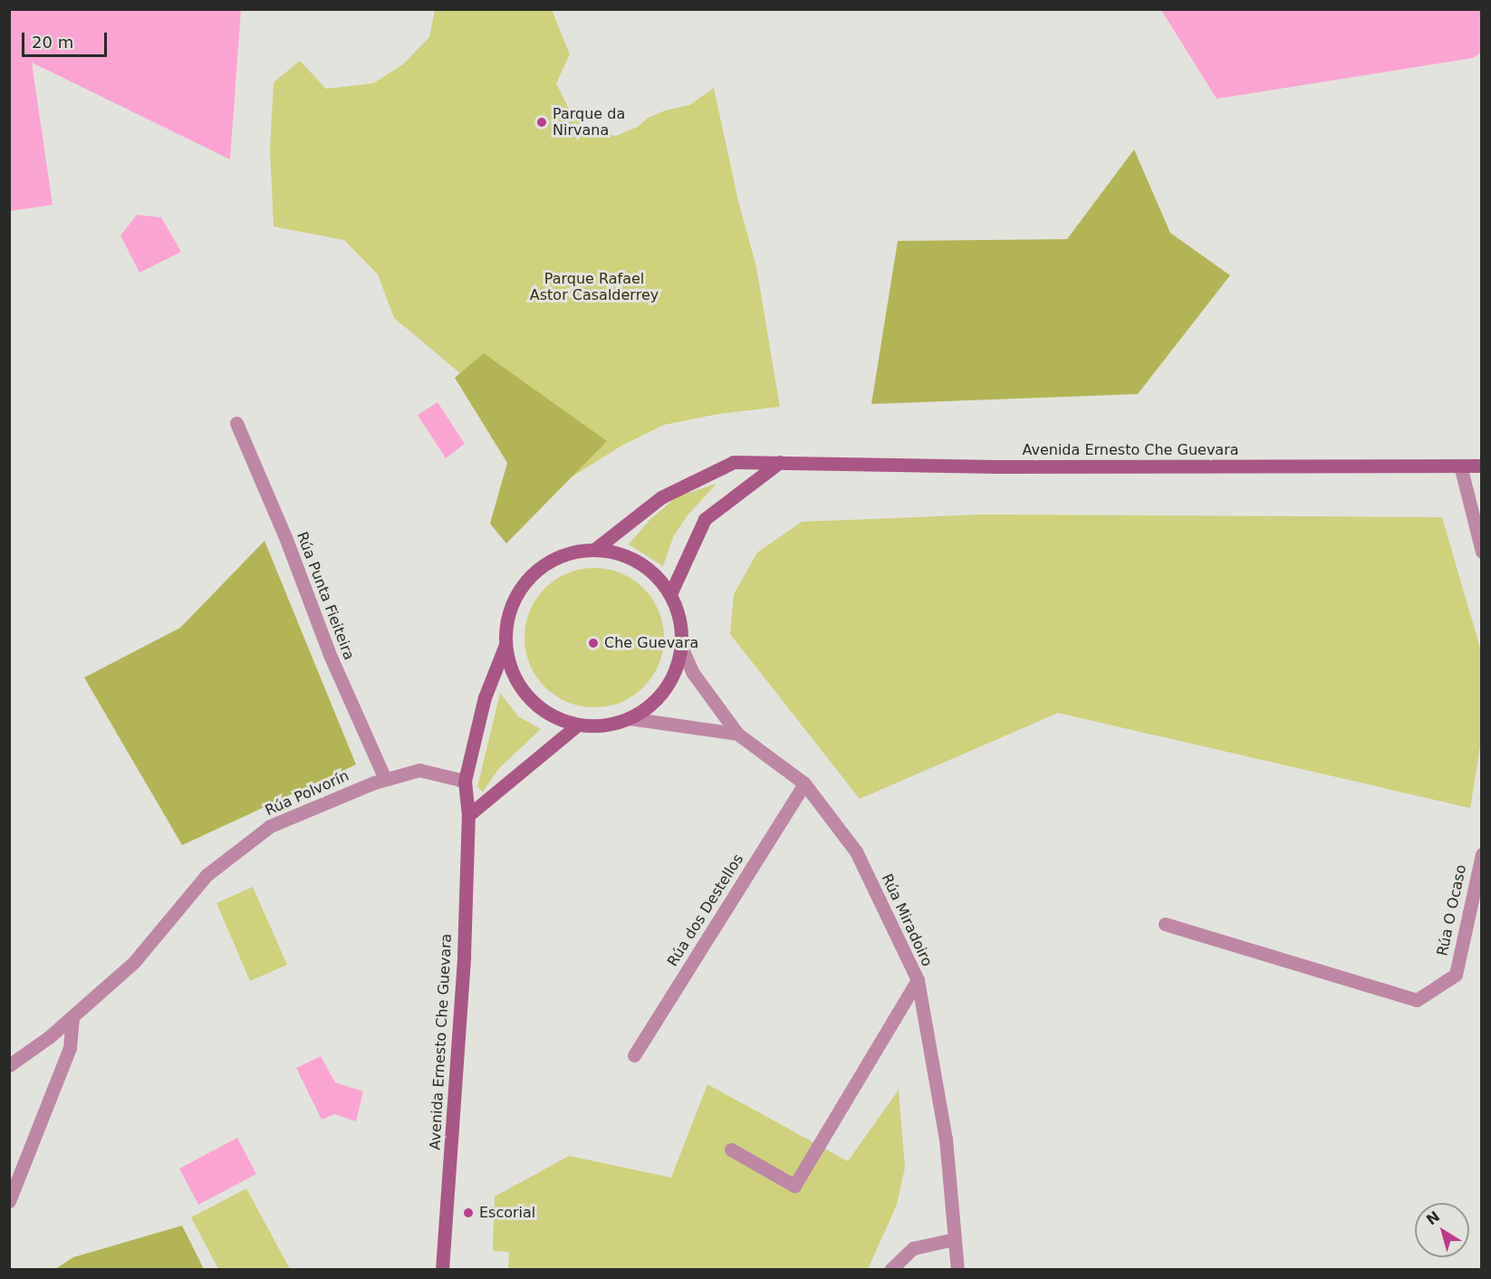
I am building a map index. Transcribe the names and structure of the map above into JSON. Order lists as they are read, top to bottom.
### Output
{
  "streets": {
    "main road": ["Avenida Ernesto Che Guevara"],
    "street": [
      "Rúa Punta Fieiteira",
      "Rúa Polvorín",
      "Rúa dos Destellos",
      "Rúa O Ocaso",
      "Rúa Miradoiro"
    ]
  },
  "crossings": [
    ["Avenida Ernesto Che Guevara", "Rúa Polvorín"],
    ["Avenida Ernesto Che Guevara", "Rúa Miradoiro"],
    ["Rúa Punta Fieiteira", "Rúa Polvorín"],
    ["Rúa dos Destellos", "Rúa Miradoiro"]
  ],
  "parks": ["Parque Rafael Astor Casalderrey"],
  "places": ["Parque da Nirvana", "Che Guevara", "Escorial"],
  "scale_bar": "20 m",
  "north": "top left"
}
